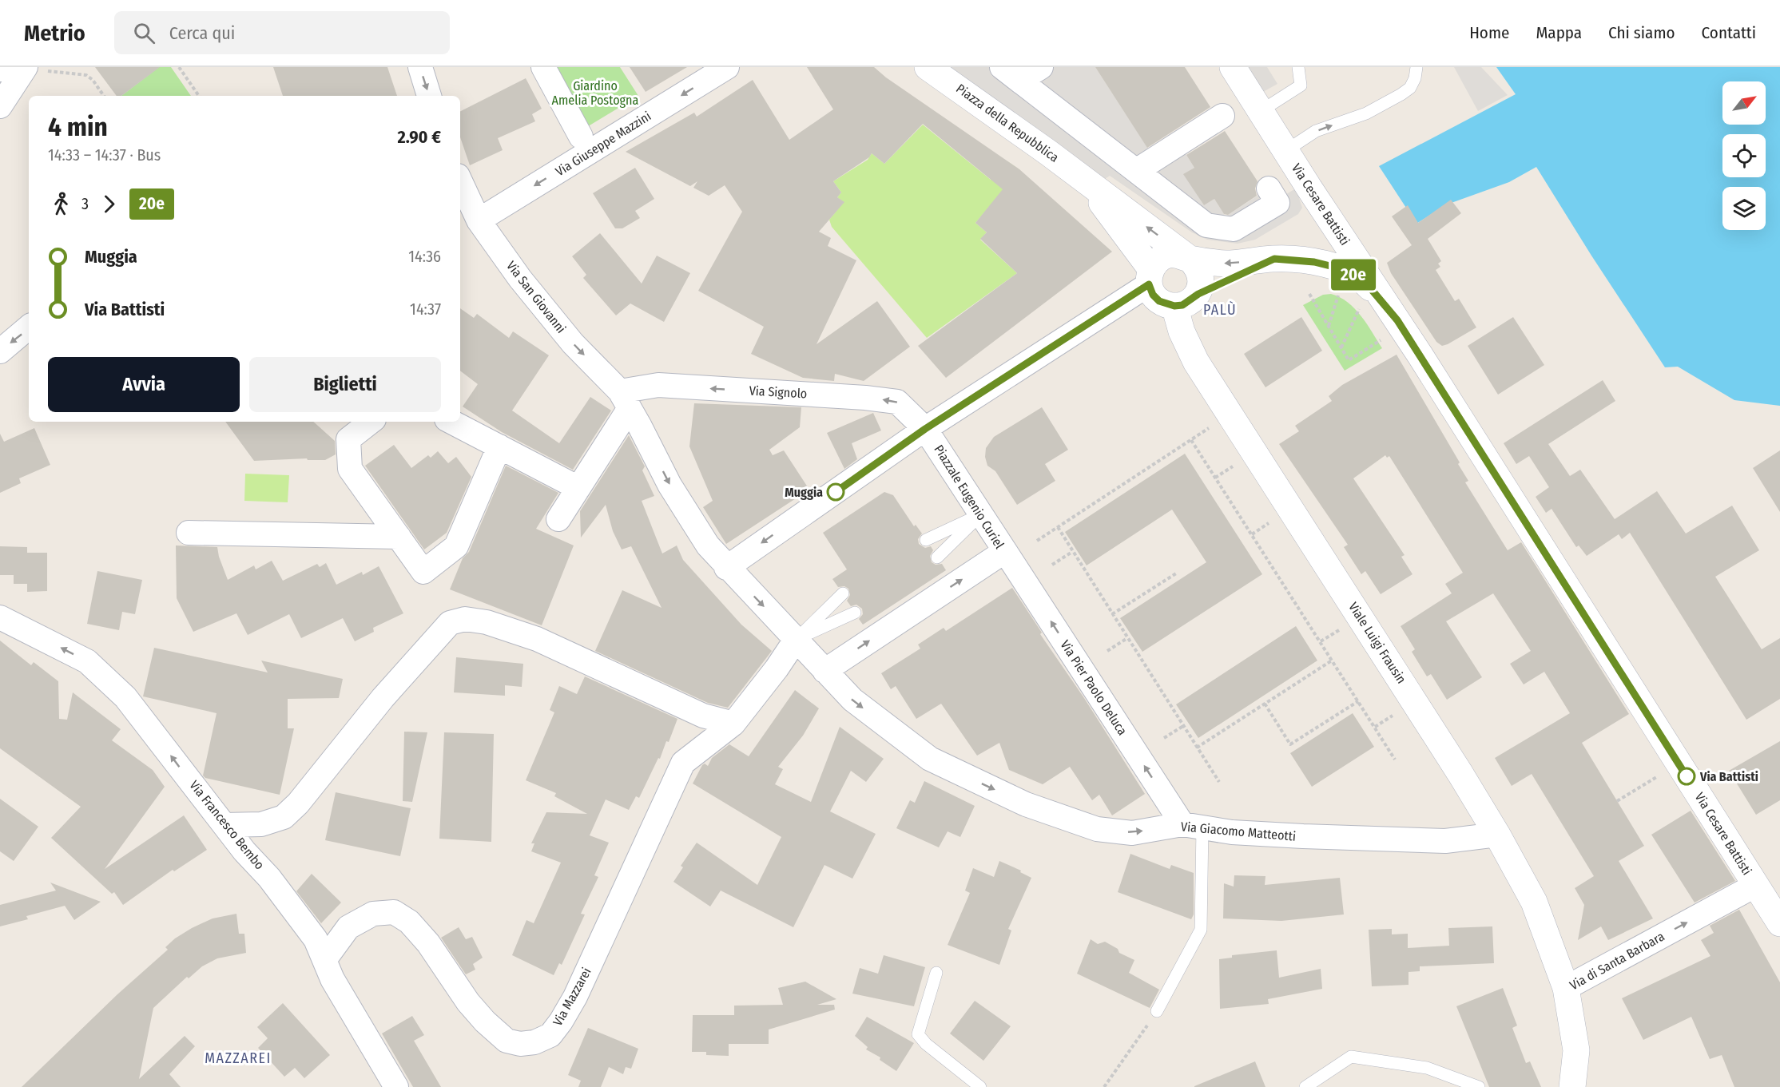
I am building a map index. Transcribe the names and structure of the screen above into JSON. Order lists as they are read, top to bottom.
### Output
{
  "streets": {
    "main road": [
      "Piazza della Repubblica",
      "Via Cesare Battisti",
      "Viale Luigi Frausin",
      "Via di Santa Barbara"
    ],
    "street": [
      "Via Giuseppe Mazzini",
      "Via San Giovanni",
      "Via Signolo",
      "Piazzale Eugenio Curiel",
      "Via Pier Paolo Deluca",
      "Via Francesco Bembo",
      "Via Giacomo Matteotti",
      "Via Mazzarei"
    ]
  },
  "crossings": [
    ["Piazza della Repubblica", "Viale Luigi Frausin"],
    ["Via Giuseppe Mazzini", "Via San Giovanni"],
    ["Via Cesare Battisti", "Via di Santa Barbara"],
    ["Via San Giovanni", "Via Signolo"],
    ["Via San Giovanni", "Via Giacomo Matteotti"],
    ["Via San Giovanni", "Via Mazzarei"],
    ["Via Signolo", "Piazzale Eugenio Curiel"],
    ["Piazzale Eugenio Curiel", "Via Pier Paolo Deluca"],
    ["Piazzale Eugenio Curiel", "Via Giacomo Matteotti"],
    ["Viale Luigi Frausin", "Via Giacomo Matteotti"],
    ["Viale Luigi Frausin", "Via di Santa Barbara"],
    ["Via Pier Paolo Deluca", "Via Giacomo Matteotti"],
    ["Via Francesco Bembo", "Via Mazzarei"],
    ["Via Giacomo Matteotti", "Via Mazzarei"]
  ],
  "one_way": [
    "Via Giuseppe Mazzini",
    "Via San Giovanni",
    "Via Signolo",
    "Via Pier Paolo Deluca",
    "Via Francesco Bembo",
    "Via Giacomo Matteotti",
    "Via di Santa Barbara"
  ],
  "districts": ["PALÙ", "MAZZAREI"],
  "parks": ["Giardino Amelia Postogna"],
  "places": ["Muggia", "Via Battisti"],
  "lines": ["bus line 20e"],
  "north": "top right",
  "page": {
    "header": "Metrio",
    "search": "Cerca qui",
    "nav": [
      "Home",
      "Mappa",
      "Chi siamo",
      "Contatti"
    ],
    "on_map": "20e",
    "heading": ["4 min", "14:33 – 14:37 · Bus", "2.90 €"],
    "legs": ["3", "20e"],
    "list": [
      {
        "name": "Muggia",
        "value": "14:36"
      },
      {
        "name": "Via Battisti",
        "value": "14:37"
      }
    ],
    "buttons": ["Avvia", "Biglietti"]
  }
}
